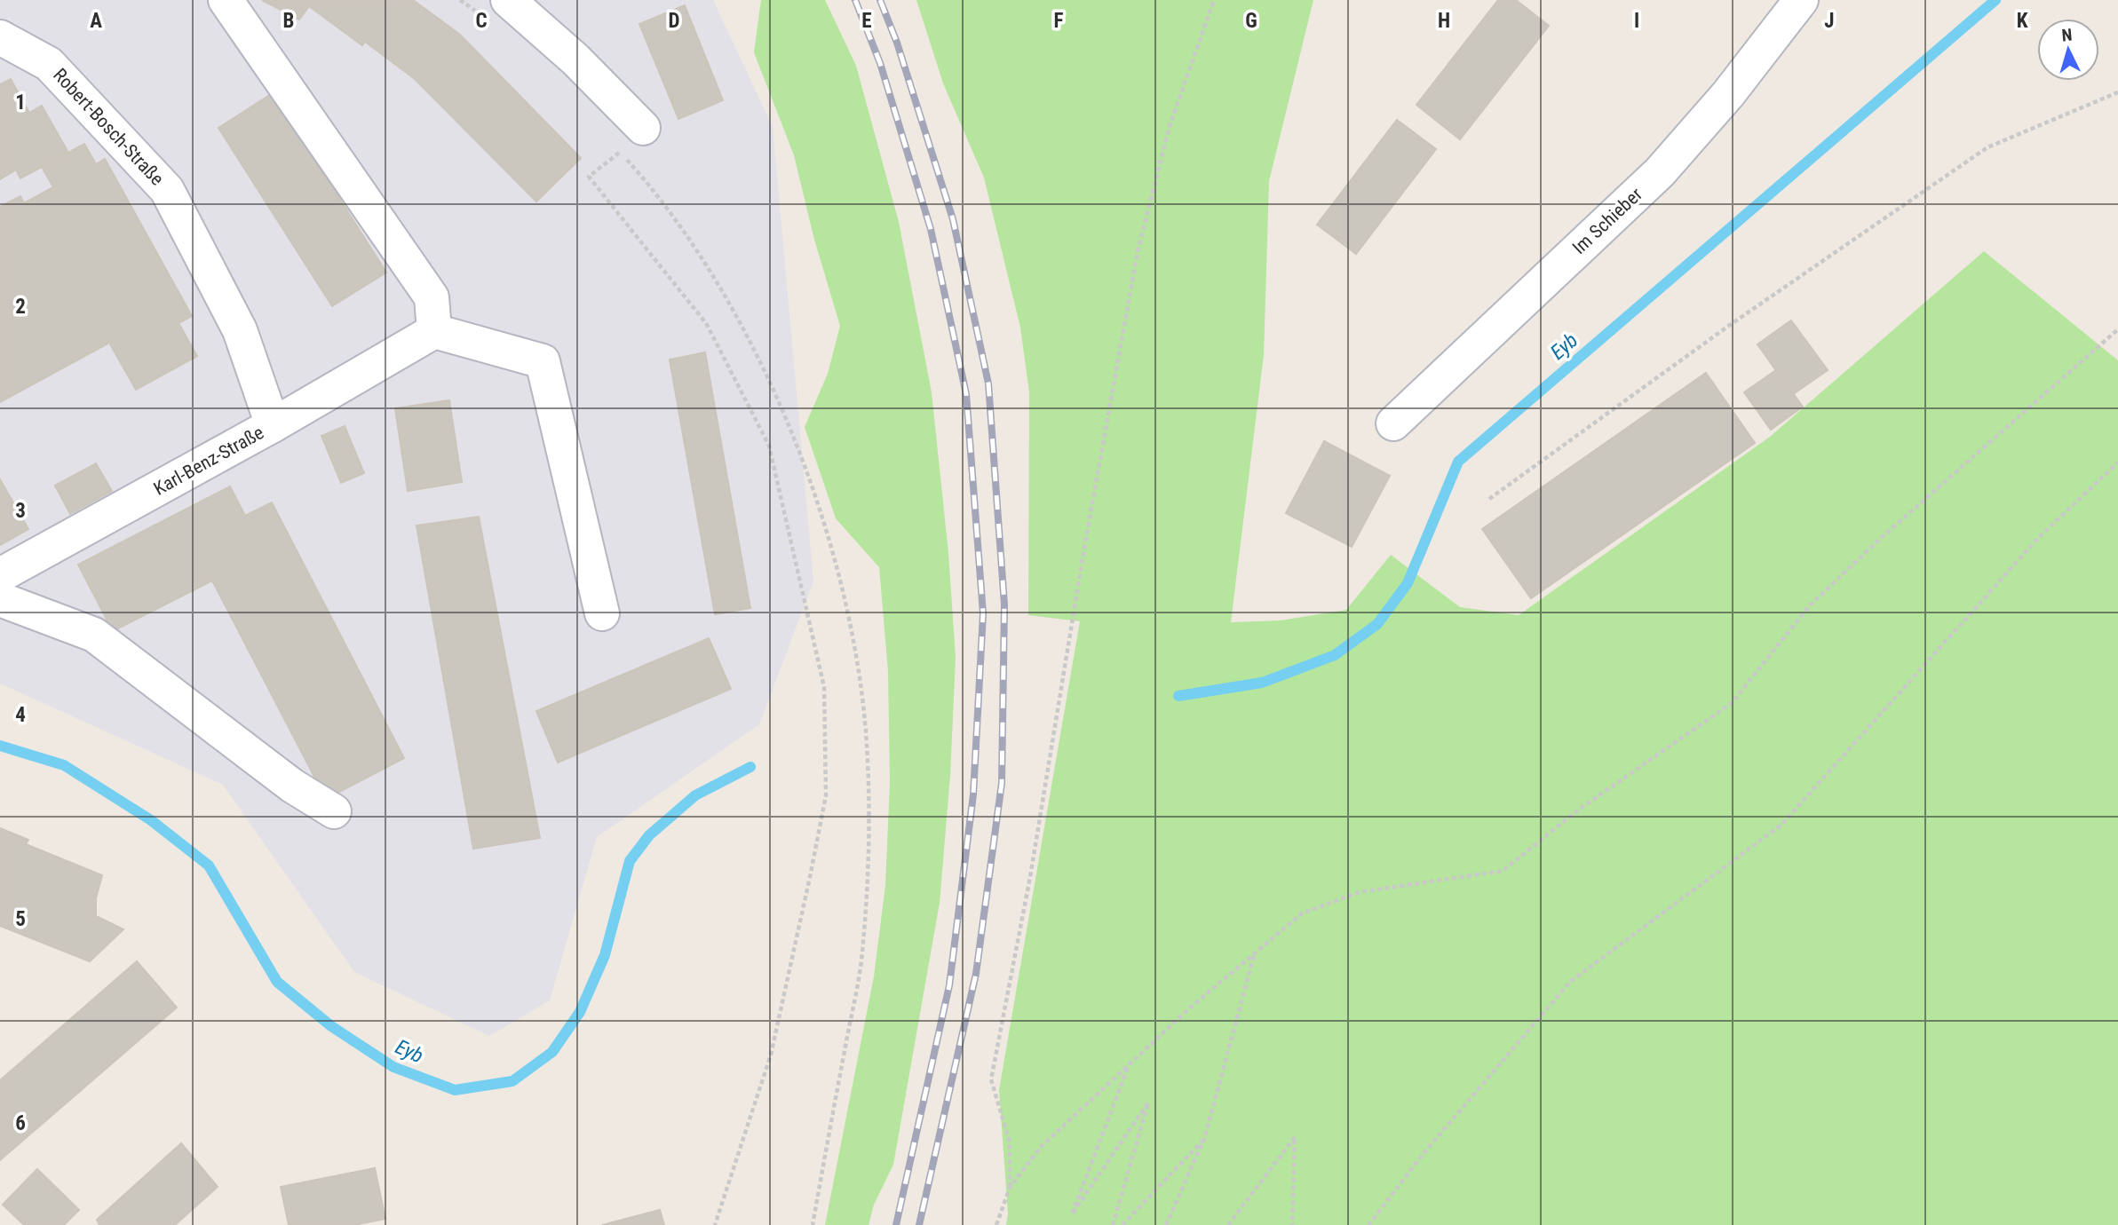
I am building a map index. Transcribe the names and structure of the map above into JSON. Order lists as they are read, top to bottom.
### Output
{
  "streets": {
    "street": ["Robert-Bosch-Straße", "Im Schieber", "Karl-Benz-Straße"]
  },
  "crossings": [
    ["Robert-Bosch-Straße", "Karl-Benz-Straße"]
  ],
  "water": ["Eyb"],
  "north": "top",
  "grid": {
    "columns": [
      "A",
      "B",
      "C",
      "D",
      "E",
      "F",
      "G",
      "H",
      "I",
      "J",
      "K"
    ],
    "rows": [
      "1",
      "2",
      "3",
      "4",
      "5",
      "6"
    ]
  }
}
